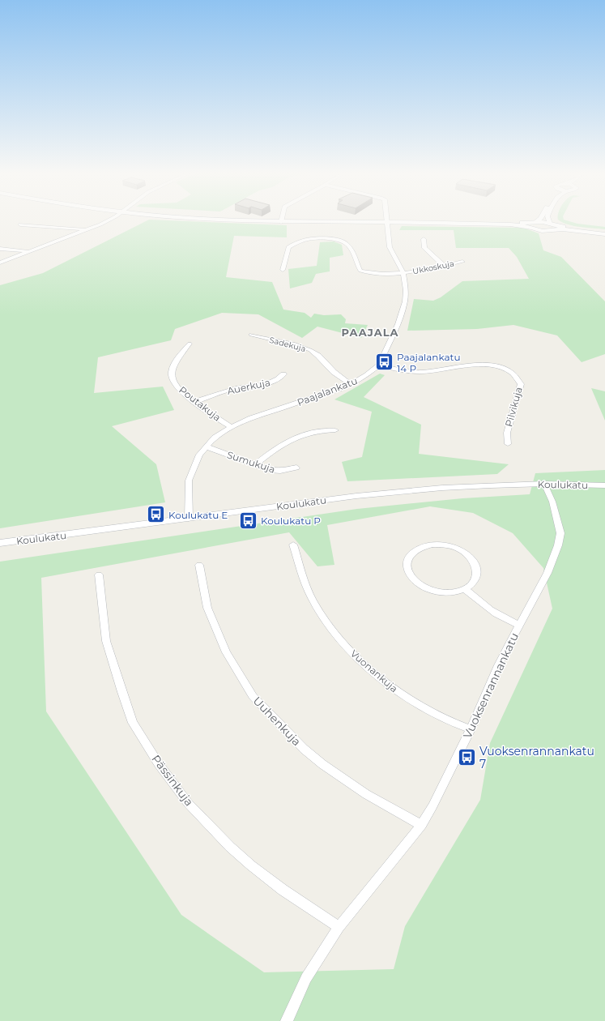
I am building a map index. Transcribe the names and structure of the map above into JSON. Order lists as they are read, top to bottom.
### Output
{
  "streets": {
    "street": [
      "Ukkoskuja",
      "Sadekuja",
      "Auerkuja",
      "Paajalankatu",
      "Poutakuja",
      "Pilvikuja",
      "Sumukuja",
      "Koulukatu",
      "Vuonankuja",
      "Vuoksenrannankatu",
      "Uuhenkuja",
      "Pässinkuja"
    ]
  },
  "crossings": [
    ["Ukkoskuja", "Paajalankatu"],
    ["Sadekuja", "Paajalankatu"],
    ["Auerkuja", "Poutakuja"],
    ["Paajalankatu", "Poutakuja"],
    ["Paajalankatu", "Pilvikuja"],
    ["Paajalankatu", "Sumukuja"],
    ["Paajalankatu", "Koulukatu"],
    ["Koulukatu", "Vuoksenrannankatu"],
    ["Vuonankuja", "Vuoksenrannankatu"],
    ["Vuoksenrannankatu", "Uuhenkuja"],
    ["Vuoksenrannankatu", "Pässinkuja"]
  ],
  "districts": ["PAAJALA"],
  "places": {
    "bus stop": [
      "Paajalankatu 14 P",
      "Koulukatu E",
      "Koulukatu P",
      "Vuoksenrannankatu 7"
    ]
  }
}
